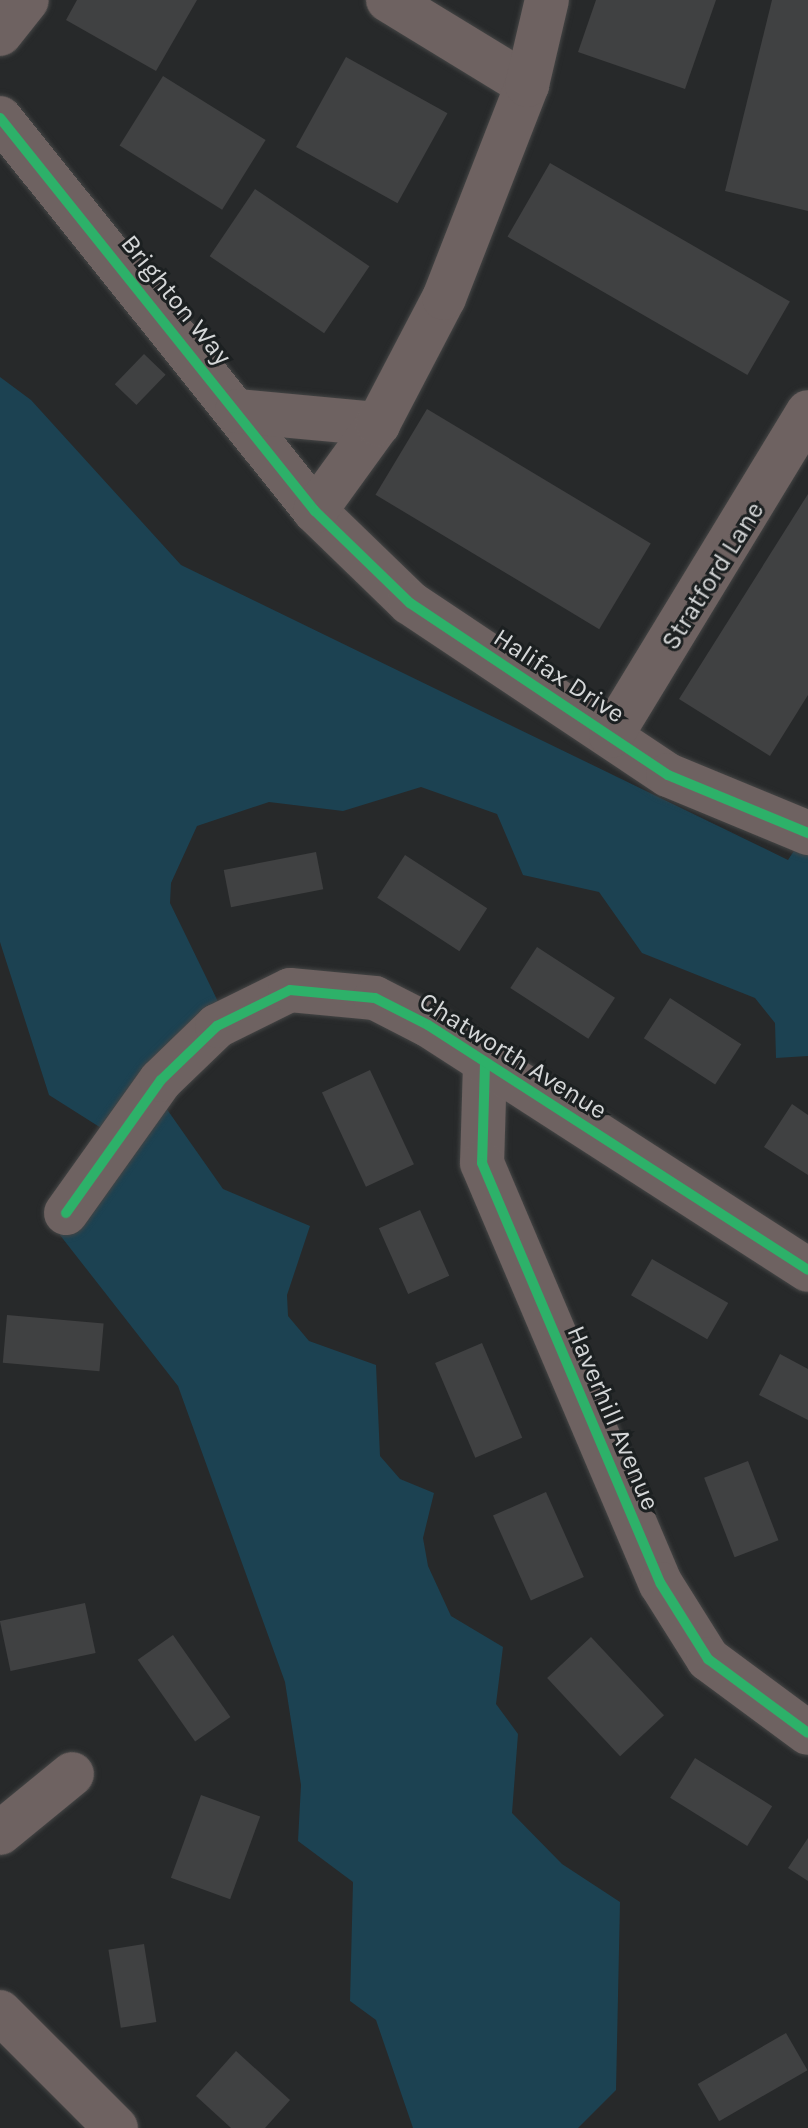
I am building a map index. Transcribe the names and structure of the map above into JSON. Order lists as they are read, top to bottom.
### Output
{
  "streets": {
    "street": [
      "Brighton Way",
      "Stratford Lane",
      "Halifax Drive",
      "Chatworth Avenue",
      "Haverhill Avenue"
    ]
  },
  "crossings": [
    ["Brighton Way", "Halifax Drive"],
    ["Stratford Lane", "Halifax Drive"],
    ["Chatworth Avenue", "Haverhill Avenue"]
  ]
}
